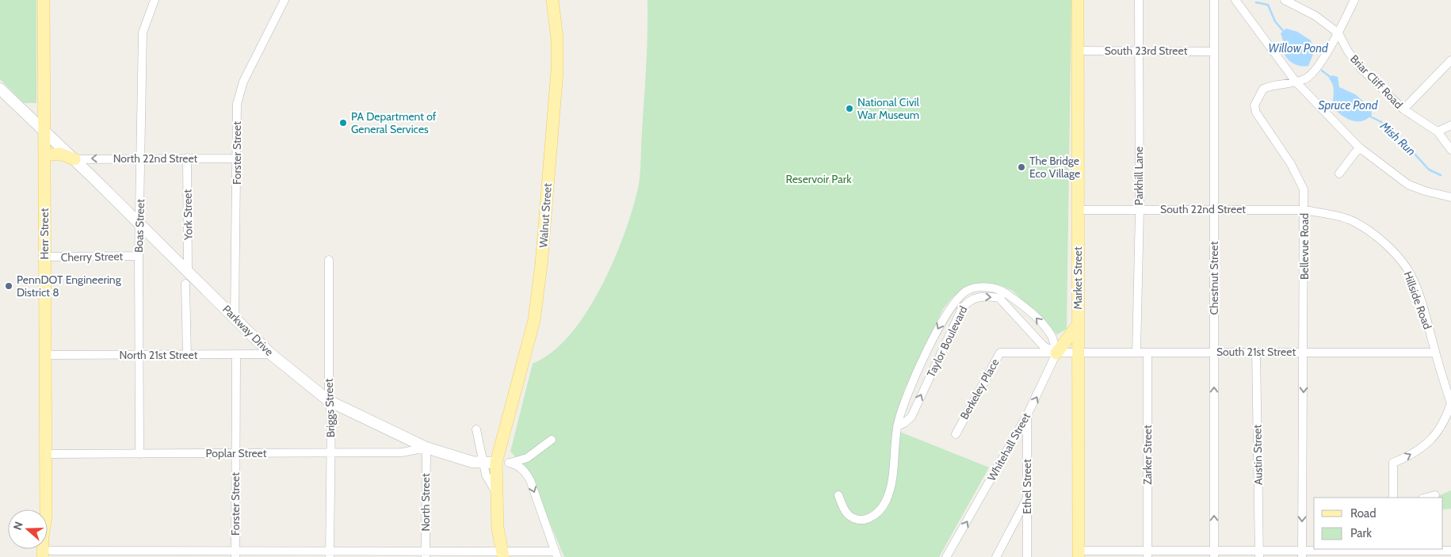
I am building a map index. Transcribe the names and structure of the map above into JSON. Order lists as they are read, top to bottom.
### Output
{
  "streets": {
    "main road": ["Walnut Street", "Herr Street", "Market Street"],
    "street": [
      "South 23rd Street",
      "Briar Cliff Road",
      "Forster Street",
      "North 22nd Street",
      "Parkhill Lane",
      "South 22nd Street",
      "York Street",
      "Boas Street",
      "Bellevue Road",
      "Cherry Street",
      "Chestnut Street",
      "Hillside Road",
      "Parkway Drive",
      "Taylor Boulevard",
      "South 21st Street",
      "North 21st Street",
      "Berkeley Place",
      "Briggs Street",
      "Whitehall Street",
      "Poplar Street",
      "Zarker Street",
      "Austin Street",
      "Ethel Street",
      "North Street"
    ]
  },
  "crossings": [
    ["South 23rd Street", "Parkhill Lane"],
    ["South 23rd Street", "Market Street"],
    ["South 23rd Street", "Chestnut Street"],
    ["Briar Cliff Road", "Bellevue Road"],
    ["Forster Street", "North 22nd Street"],
    ["Forster Street", "Parkway Drive"],
    ["Forster Street", "North 21st Street"],
    ["Forster Street", "Poplar Street"],
    ["North 22nd Street", "York Street"],
    ["North 22nd Street", "Boas Street"],
    ["North 22nd Street", "Parkway Drive"],
    ["Parkhill Lane", "South 22nd Street"],
    ["Parkhill Lane", "South 21st Street"],
    ["South 22nd Street", "Bellevue Road"],
    ["South 22nd Street", "Market Street"],
    ["South 22nd Street", "Chestnut Street"],
    ["South 22nd Street", "Hillside Road"],
    ["York Street", "Parkway Drive"],
    ["Walnut Street", "Parkway Drive"],
    ["Boas Street", "Cherry Street"],
    ["Boas Street", "Parkway Drive"],
    ["Boas Street", "North 21st Street"],
    ["Boas Street", "Poplar Street"],
    ["Herr Street", "Cherry Street"],
    ["Herr Street", "Parkway Drive"],
    ["Herr Street", "North 21st Street"],
    ["Herr Street", "Poplar Street"],
    ["Bellevue Road", "Hillside Road"],
    ["Bellevue Road", "South 21st Street"],
    ["Market Street", "South 21st Street"],
    ["Chestnut Street", "South 21st Street"],
    ["Hillside Road", "South 21st Street"],
    ["Parkway Drive", "North 21st Street"],
    ["Parkway Drive", "Briggs Street"],
    ["Parkway Drive", "Poplar Street"],
    ["Parkway Drive", "North Street"],
    ["Taylor Boulevard", "Berkeley Place"],
    ["Taylor Boulevard", "Whitehall Street"],
    ["South 21st Street", "Zarker Street"],
    ["South 21st Street", "Austin Street"],
    ["Berkeley Place", "Whitehall Street"],
    ["Briggs Street", "Poplar Street"],
    ["Whitehall Street", "Ethel Street"],
    ["Poplar Street", "North Street"]
  ],
  "one_way": ["North 22nd Street", "Chestnut Street", "Whitehall Street"],
  "water": ["Willow Pond", "Spruce Pond", "Mish Run"],
  "parks": ["Reservoir Park"],
  "places": [
    "National Civil War Museum",
    "PA Department of General Services",
    "The Bridge Eco Village",
    "PennDOT Engineering District 8"
  ],
  "legend": ["Road", "Park"],
  "north": "left"
}
